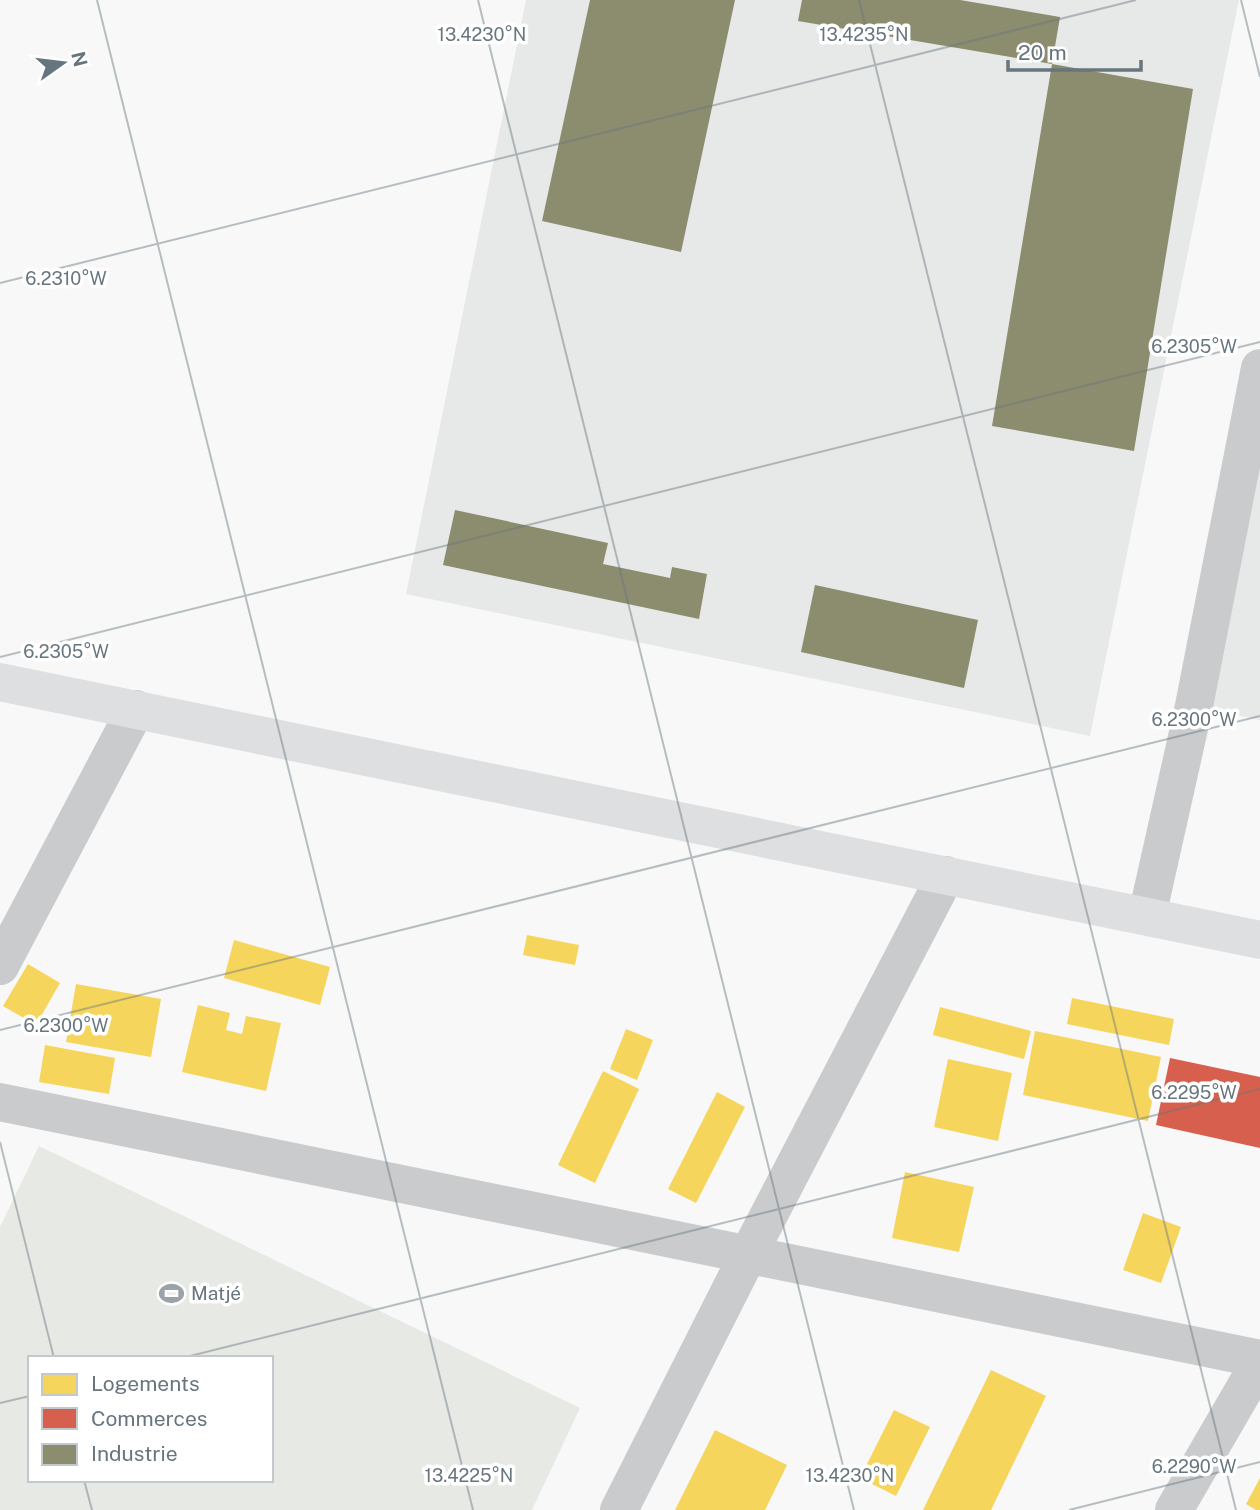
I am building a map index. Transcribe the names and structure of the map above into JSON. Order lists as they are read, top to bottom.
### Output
{
  "places": {
    "sports": ["Matjé"]
  },
  "legend": ["Logements", "Commerces", "Industrie"],
  "scale_bar": "20 m",
  "north": "right",
  "coordinates": [
    "13.4230°N",
    "13.4235°N",
    "6.2310°W",
    "6.2305°W",
    "6.2300°W",
    "6.2295°W",
    "6.2290°W",
    "13.4225°N"
  ]
}
